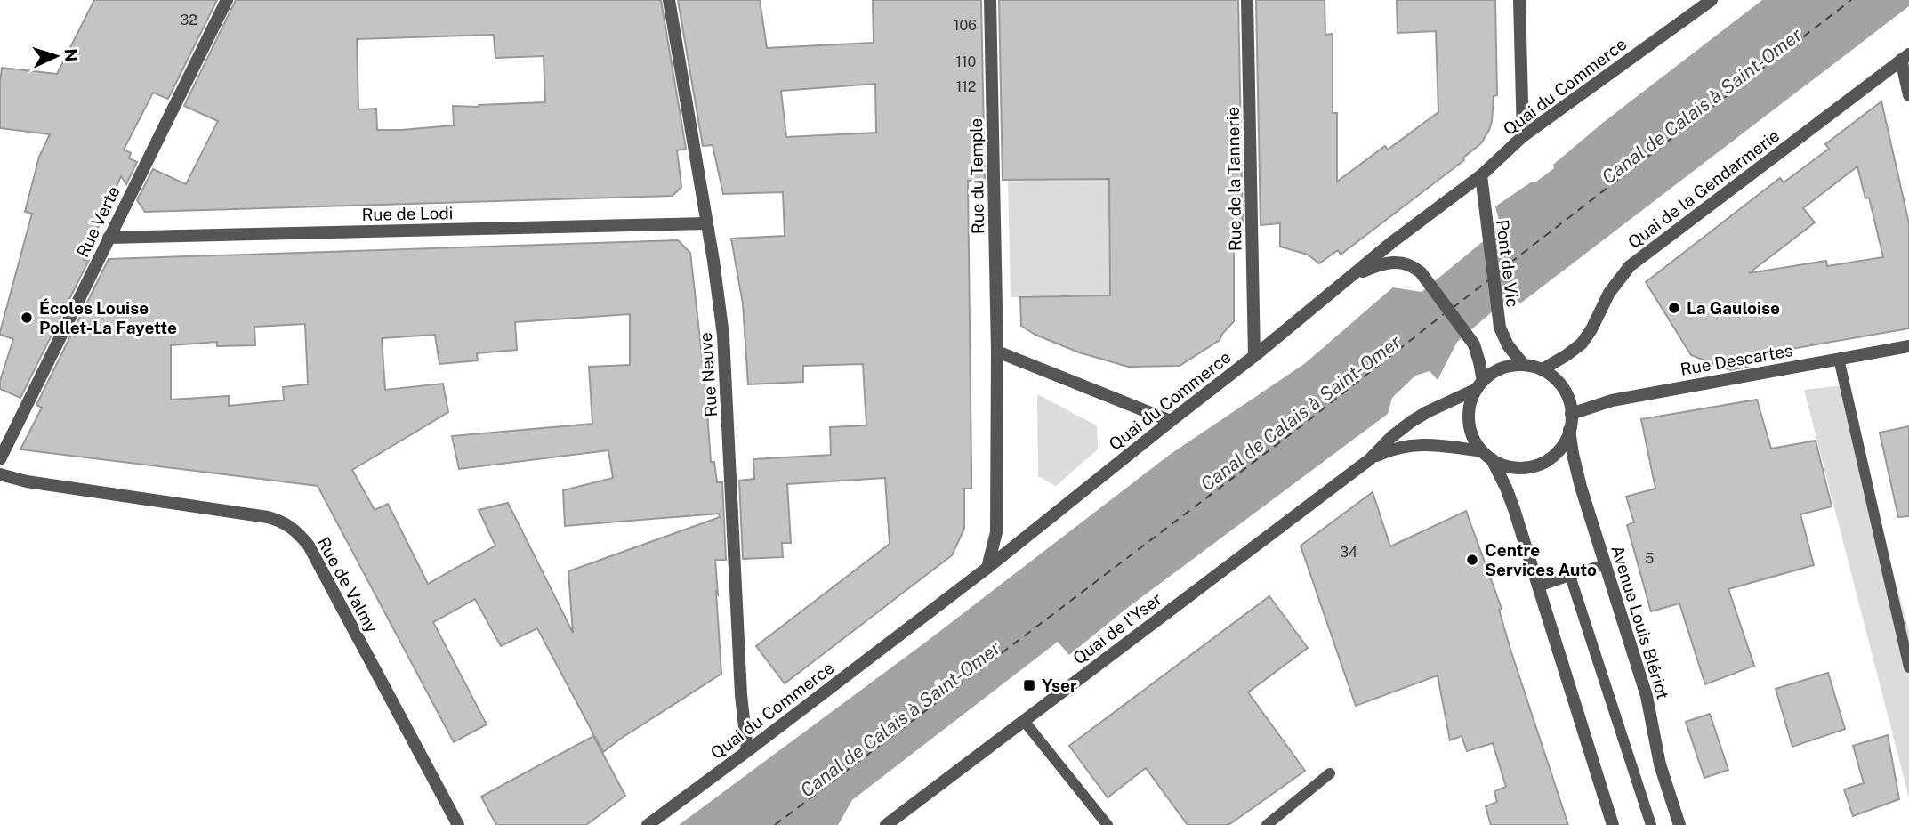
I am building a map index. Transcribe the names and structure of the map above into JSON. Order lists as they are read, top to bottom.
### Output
{
  "streets": {
    "street": [
      "Quai du Commerce",
      "Rue du Temple",
      "Rue de la Tannerie",
      "Quai de la Gendarmerie",
      "Rue de Lodi",
      "Rue Verte",
      "Pont de Vic",
      "Rue Descartes",
      "Rue Neuve",
      "Rue de Valmy",
      "Avenue Louis Blériot",
      "Quai de l'Yser"
    ]
  },
  "crossings": [
    ["Quai du Commerce", "Rue du Temple"],
    ["Quai du Commerce", "Rue de la Tannerie"],
    ["Quai du Commerce", "Pont de Vic"],
    ["Quai du Commerce", "Rue Neuve"],
    ["Quai de la Gendarmerie", "Pont de Vic"],
    ["Quai de la Gendarmerie", "Rue Descartes"],
    ["Quai de la Gendarmerie", "Avenue Louis Blériot"],
    ["Quai de la Gendarmerie", "Quai de l'Yser"],
    ["Rue de Lodi", "Rue Verte"],
    ["Rue de Lodi", "Rue Neuve"],
    ["Pont de Vic", "Rue Descartes"],
    ["Pont de Vic", "Avenue Louis Blériot"],
    ["Pont de Vic", "Quai de l'Yser"],
    ["Rue Descartes", "Avenue Louis Blériot"],
    ["Rue Descartes", "Quai de l'Yser"],
    ["Avenue Louis Blériot", "Quai de l'Yser"]
  ],
  "water": ["Canal de Calais à Saint-Omer"],
  "places": {
    "other": ["La Gauloise", "Écoles Louise Pollet-La Fayette", "Centre Services Auto"],
    "transit": ["Yser"]
  },
  "house_numbers": [
    "32",
    "106",
    "110",
    "112",
    "34",
    "5"
  ],
  "north": "right"
}
